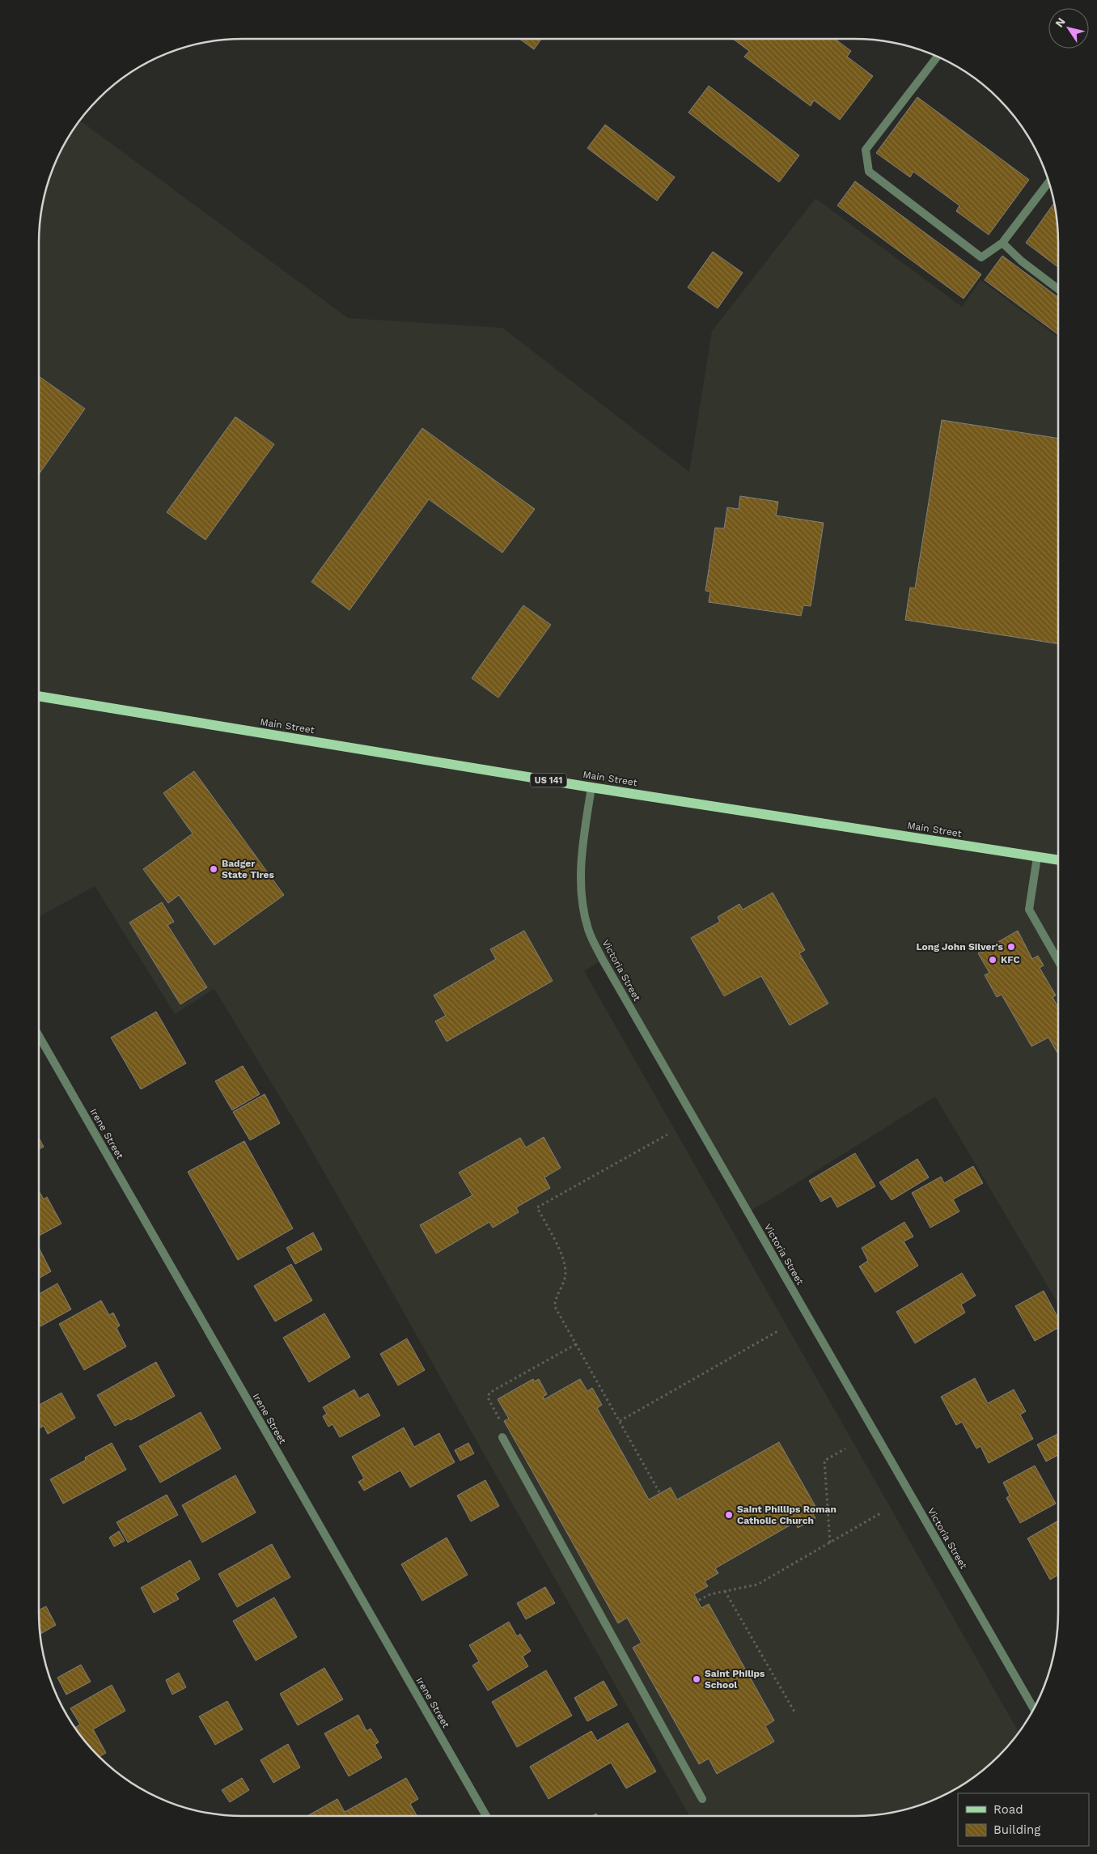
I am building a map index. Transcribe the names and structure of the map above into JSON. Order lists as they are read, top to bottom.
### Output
{
  "streets": {
    "main road": ["Main Street", "US 141"],
    "street": ["Victoria Street", "Irene Street"]
  },
  "crossings": [
    ["Main Street", "Victoria Street"]
  ],
  "places": [
    "Badger State Tires",
    "Long John Silver's",
    "KFC",
    "Saint Phillips Roman Catholic Church",
    "Saint Philips School"
  ],
  "legend": ["Road", "Building"],
  "north": "top left"
}
